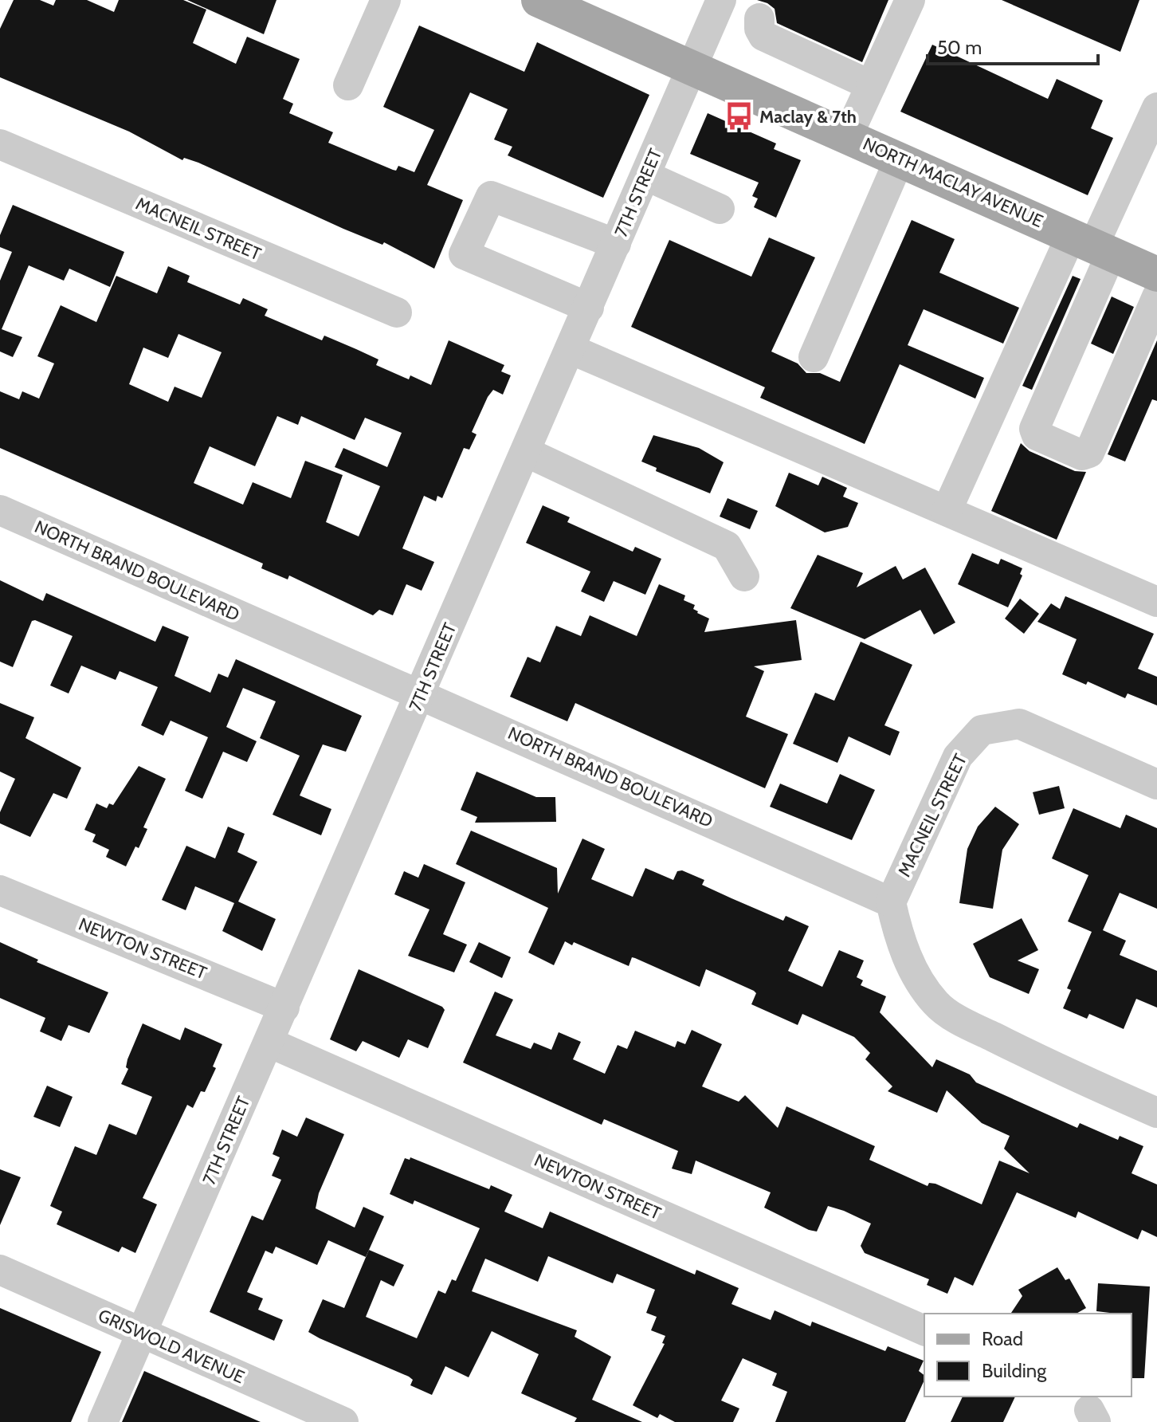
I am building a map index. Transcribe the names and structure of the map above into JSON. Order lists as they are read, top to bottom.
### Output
{
  "streets": {
    "main road": ["NORTH MACLAY AVENUE"],
    "street": [
      "7TH STREET",
      "MACNEIL STREET",
      "NORTH BRAND BOULEVARD",
      "NEWTON STREET",
      "GRISWOLD AVENUE"
    ]
  },
  "crossings": [
    ["NORTH MACLAY AVENUE", "7TH STREET"],
    ["7TH STREET", "NORTH BRAND BOULEVARD"],
    ["7TH STREET", "NEWTON STREET"],
    ["7TH STREET", "GRISWOLD AVENUE"],
    ["MACNEIL STREET", "NORTH BRAND BOULEVARD"]
  ],
  "places": {
    "bus stop": ["Maclay & 7th"]
  },
  "legend": ["Road", "Building"],
  "scale_bar": "50 m"
}
